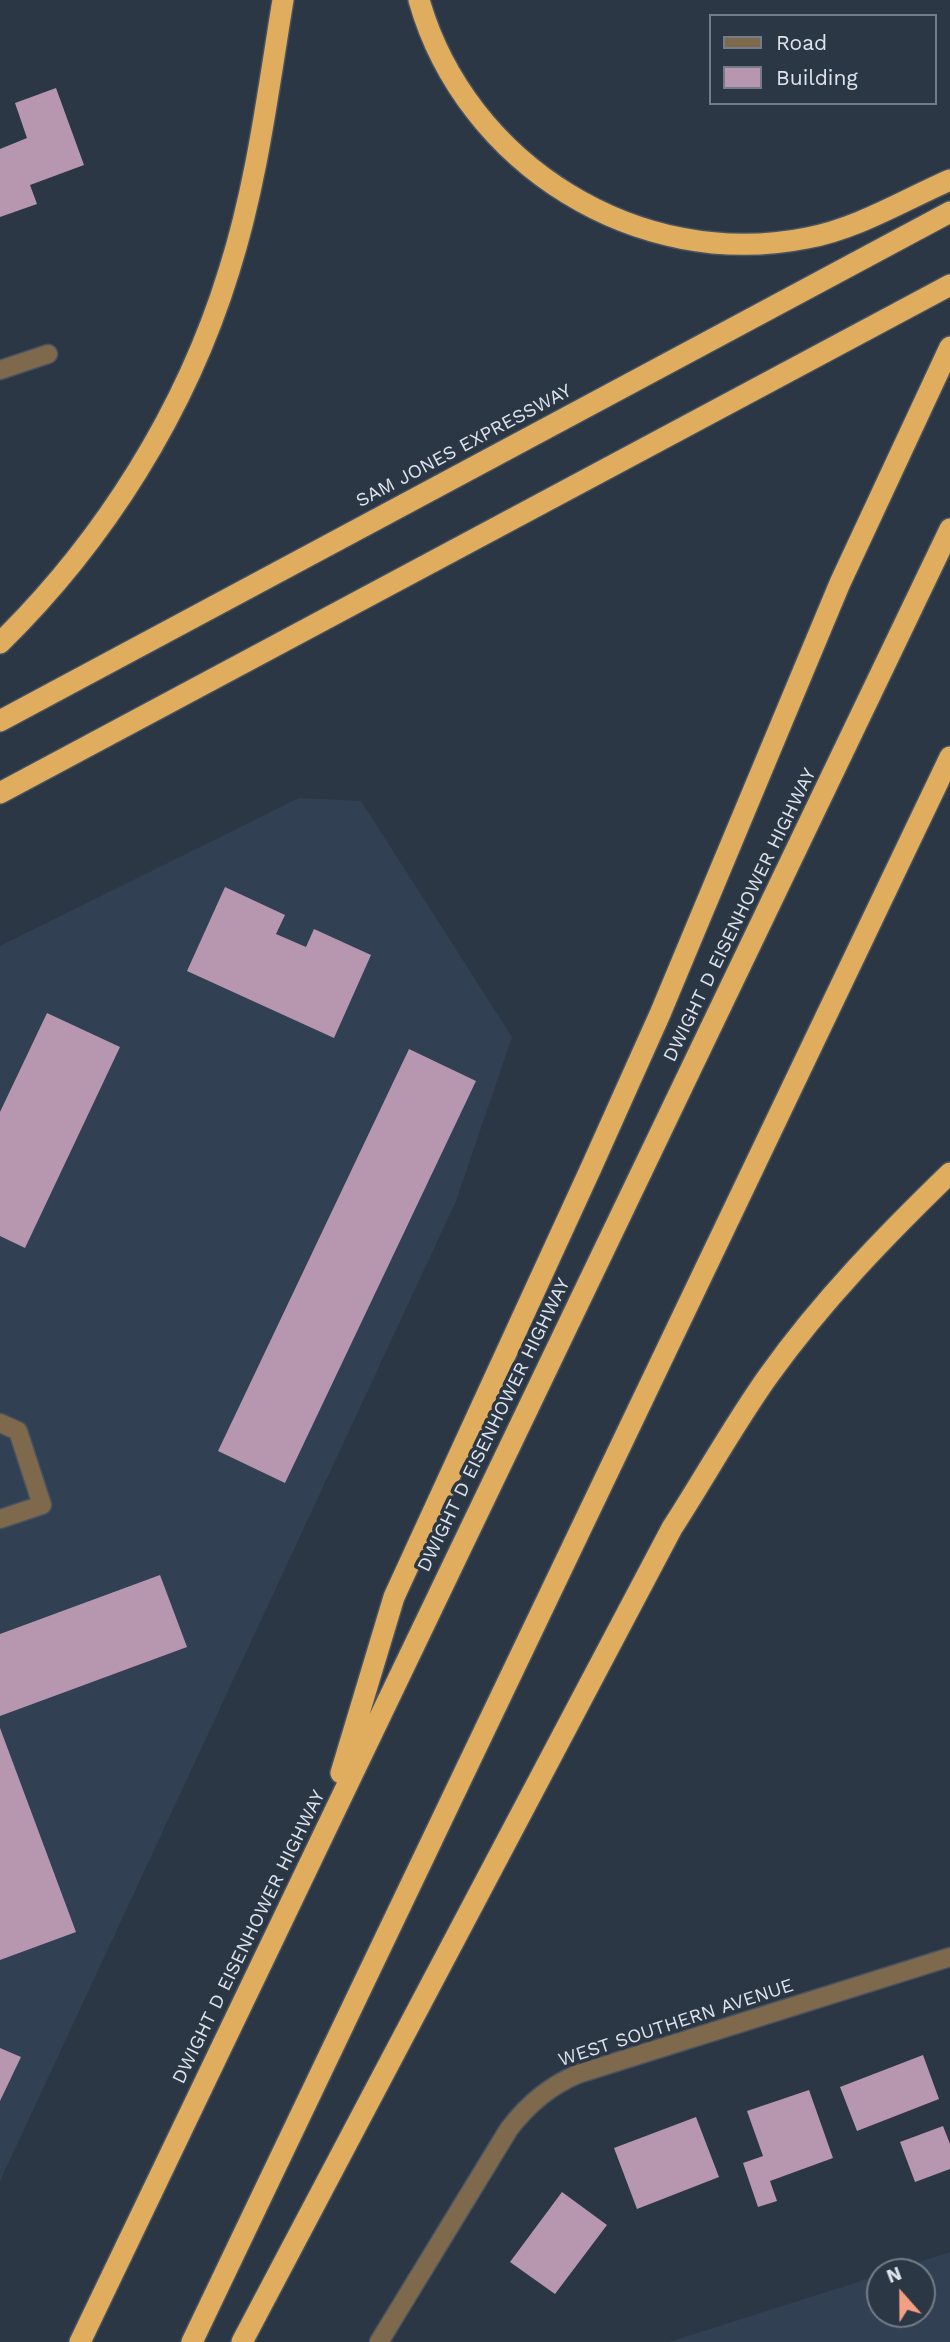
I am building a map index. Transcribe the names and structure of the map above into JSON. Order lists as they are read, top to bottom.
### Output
{
  "streets": {
    "highway": ["SAM JONES EXPRESSWAY", "DWIGHT D EISENHOWER HIGHWAY"],
    "street": ["WEST SOUTHERN AVENUE"]
  },
  "legend": ["Road", "Building"],
  "north": "top"
}
